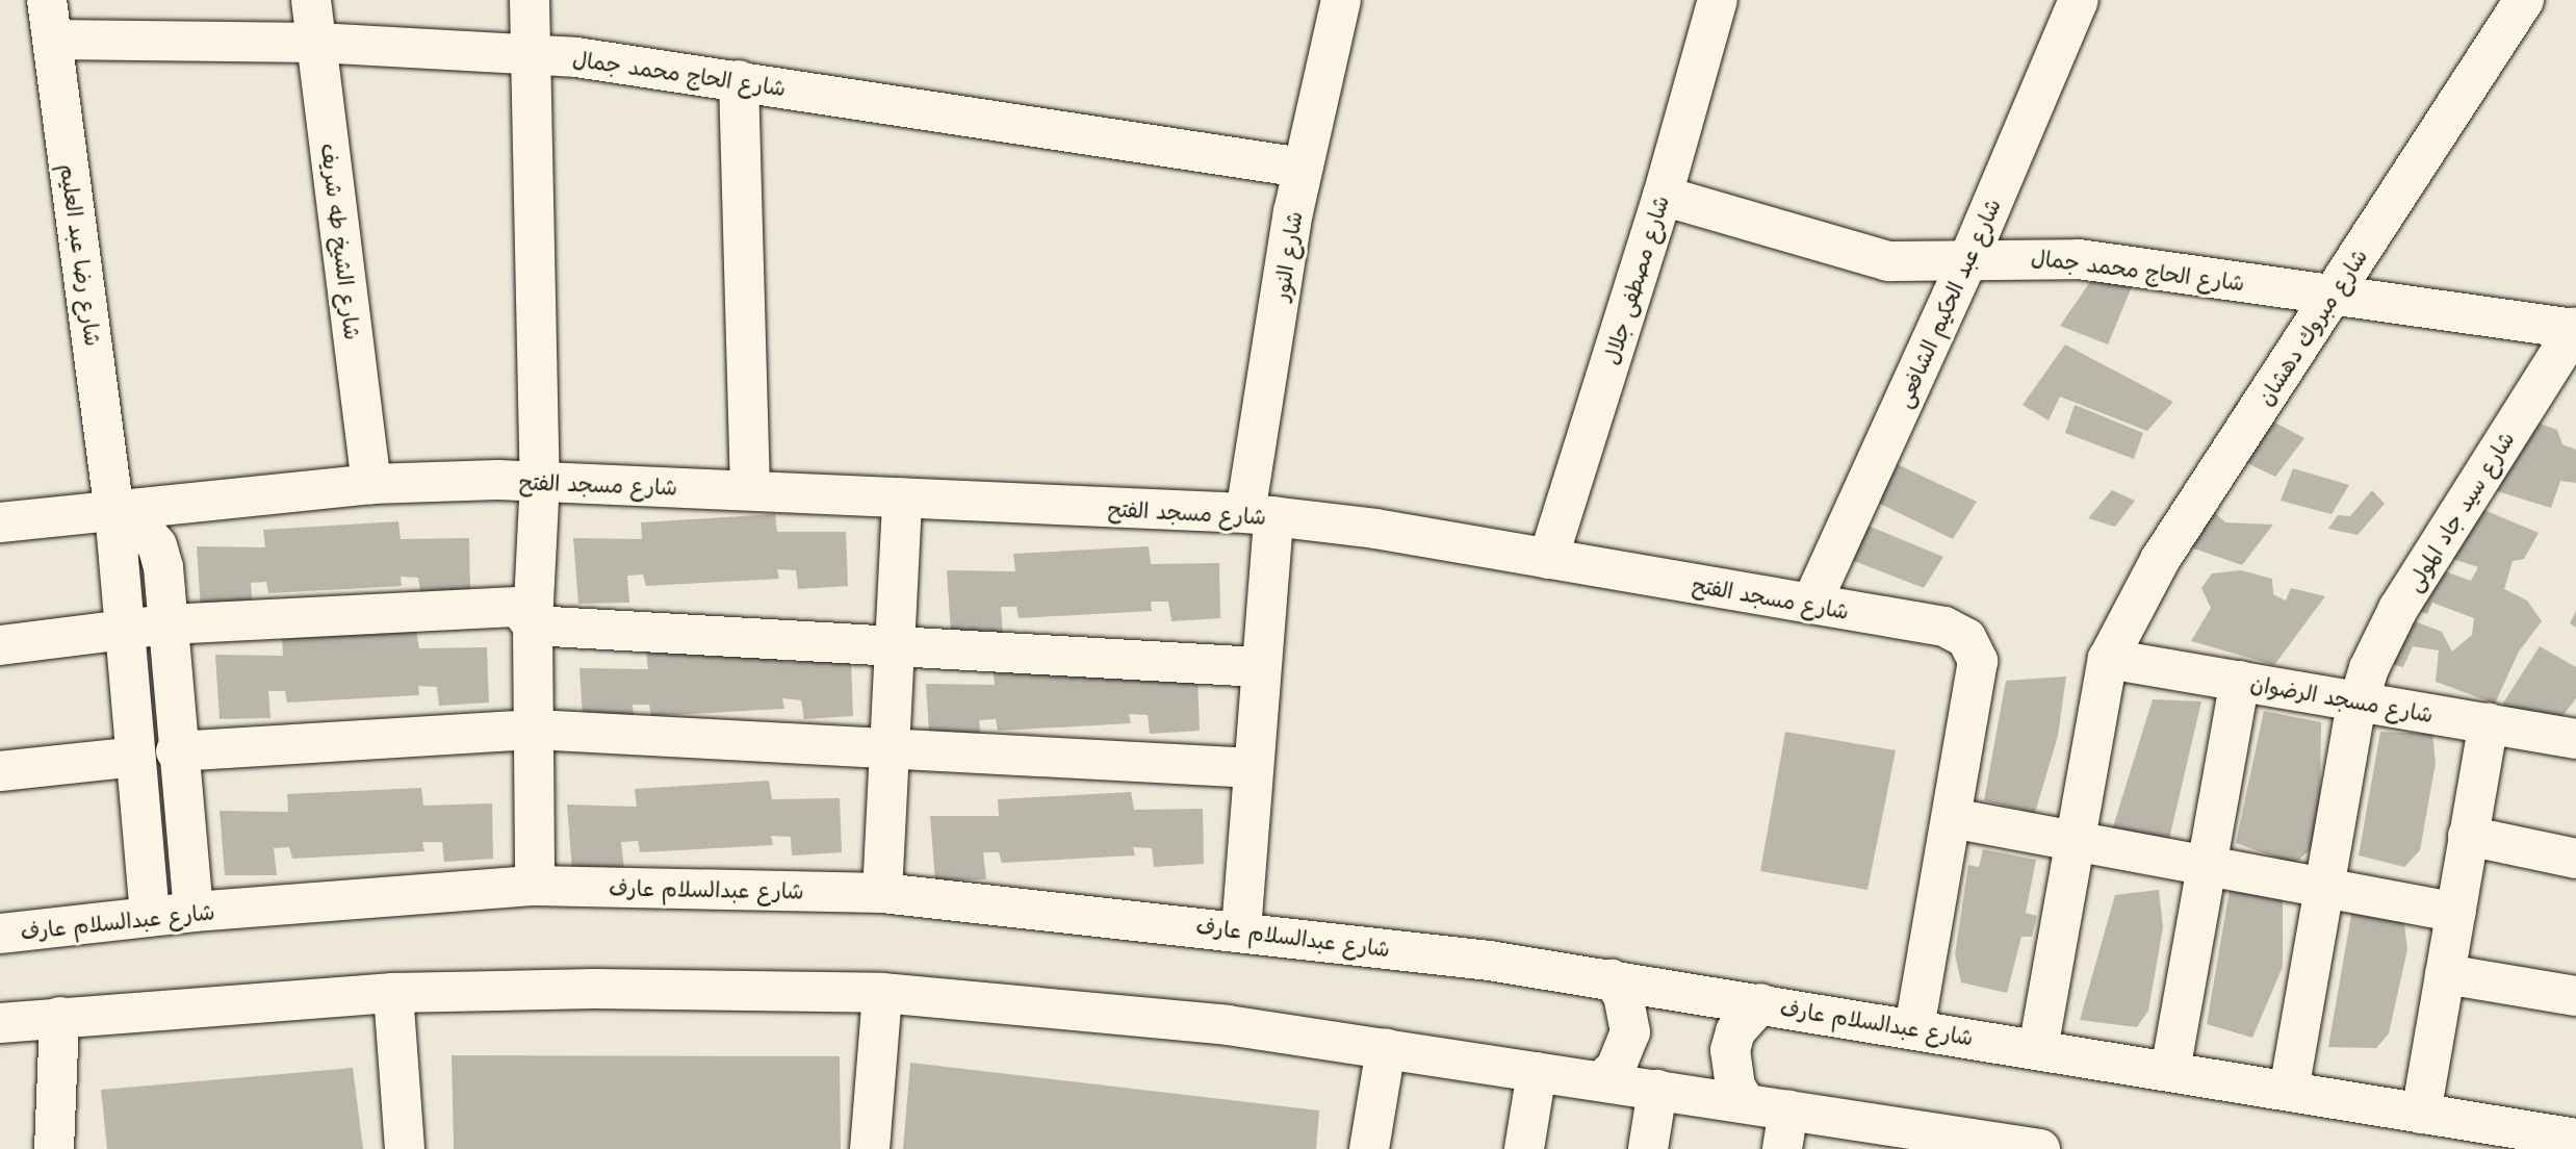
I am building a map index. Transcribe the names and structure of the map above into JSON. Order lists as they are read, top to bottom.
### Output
{
  "streets": {
    "street": [
      "شارع الحاج محمد جمال",
      "شارع الشيخ طه شريف",
      "شارع رضا عبد العليم",
      "شارع النور",
      "شارع مصطفى جلال",
      "شارع عبد الحكيم الشافعى",
      "شارع مبروك دهشان",
      "شارع مسجد الفتح",
      "شارع سيد جاد المولى",
      "شارع مسجد الرضوان",
      "شارع عبدالسلام عارف"
    ]
  },
  "crossings": [
    ["شارع الحاج محمد جمال", "شارع الشيخ طه شريف"],
    ["شارع الحاج محمد جمال", "شارع رضا عبد العليم"],
    ["شارع الحاج محمد جمال", "شارع النور"],
    ["شارع الحاج محمد جمال", "شارع مصطفى جلال"],
    ["شارع الحاج محمد جمال", "شارع عبد الحكيم الشافعى"],
    ["شارع الحاج محمد جمال", "شارع مبروك دهشان"],
    ["شارع الحاج محمد جمال", "شارع سيد جاد المولى"],
    ["شارع الشيخ طه شريف", "شارع مسجد الفتح"],
    ["شارع رضا عبد العليم", "شارع مسجد الفتح"],
    ["شارع رضا عبد العليم", "شارع عبدالسلام عارف"],
    ["شارع النور", "شارع مسجد الفتح"],
    ["شارع النور", "شارع عبدالسلام عارف"],
    ["شارع مصطفى جلال", "شارع مسجد الفتح"],
    ["شارع عبد الحكيم الشافعى", "شارع مسجد الفتح"],
    ["شارع مبروك دهشان", "شارع مسجد الرضوان"],
    ["شارع مبروك دهشان", "شارع عبدالسلام عارف"],
    ["شارع مسجد الفتح", "شارع عبدالسلام عارف"],
    ["شارع سيد جاد المولى", "شارع مسجد الرضوان"],
    ["شارع سيد جاد المولى", "شارع عبدالسلام عارف"]
  ]
}
